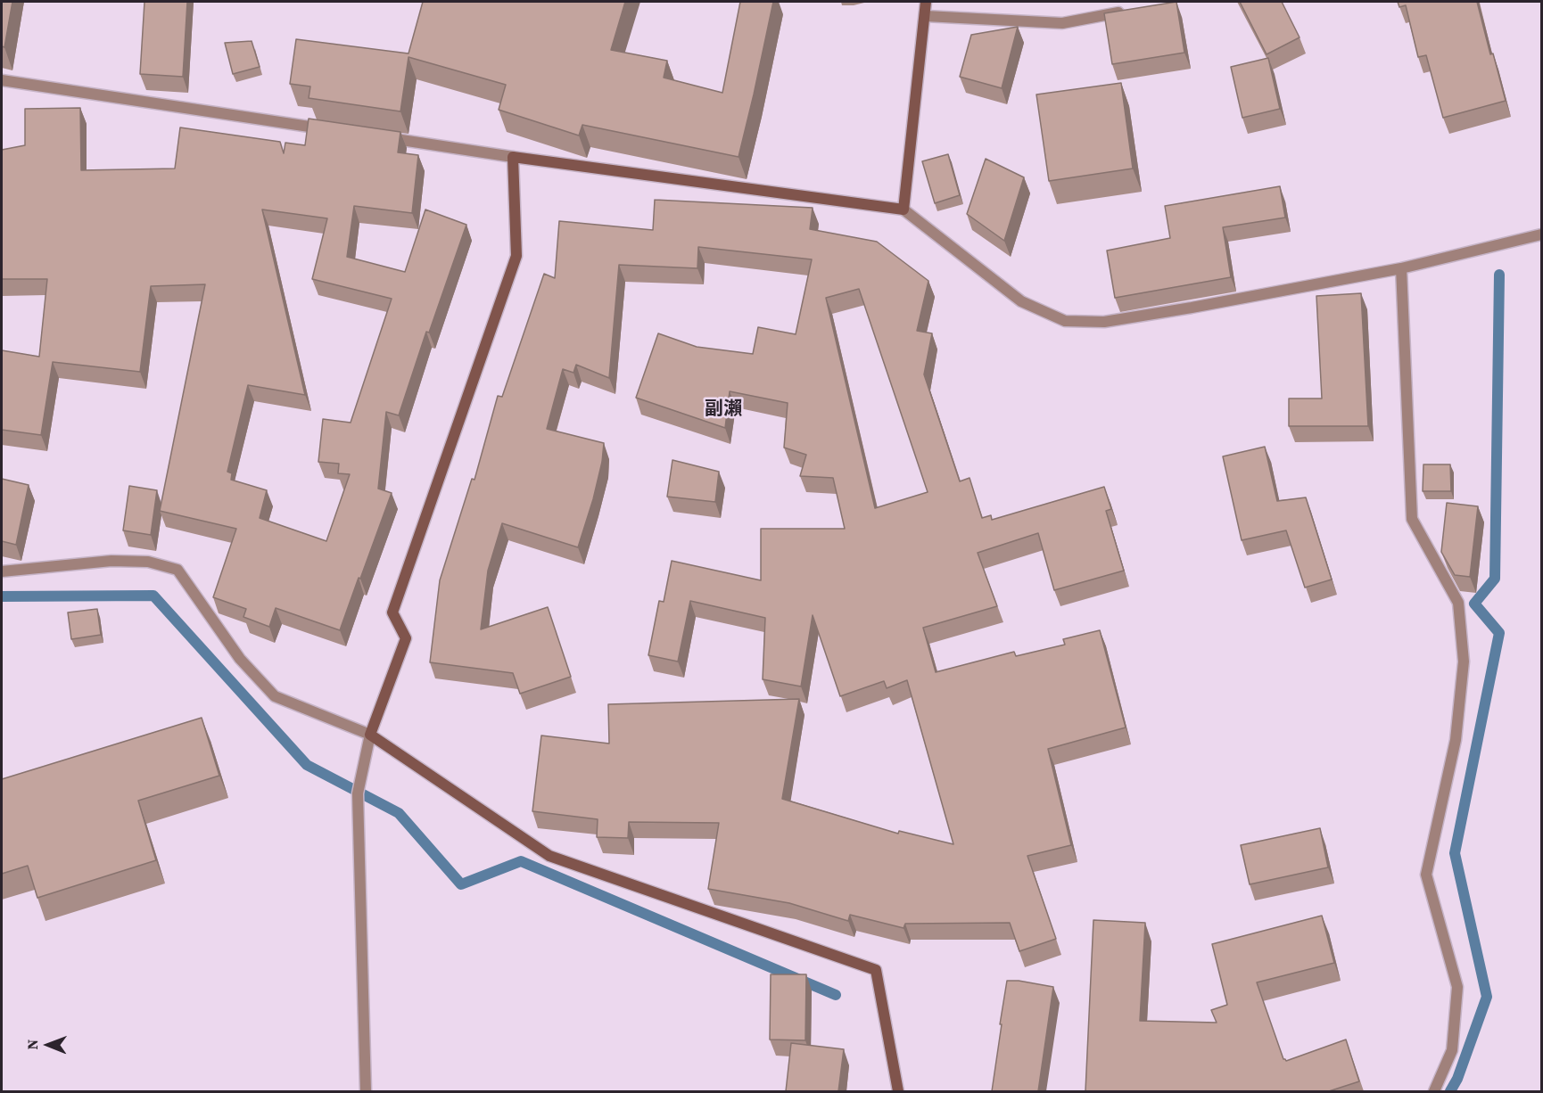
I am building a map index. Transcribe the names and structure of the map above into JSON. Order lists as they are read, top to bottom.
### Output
{
  "districts": ["副瀨"],
  "north": "left"
}
